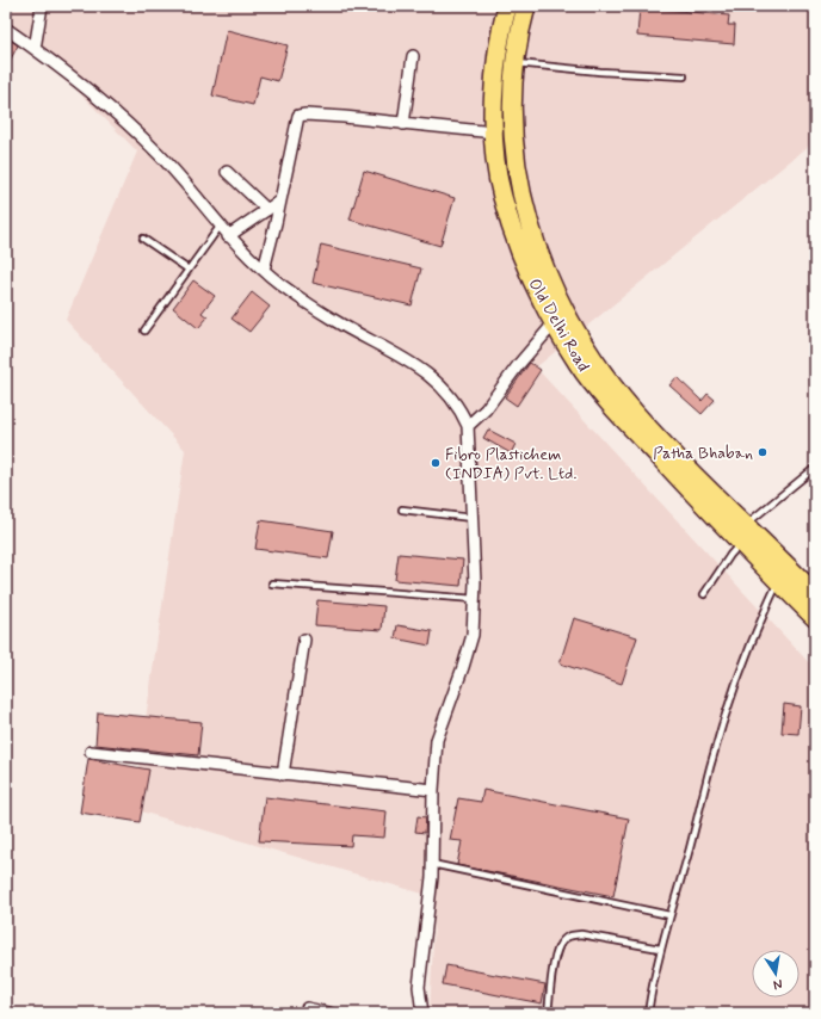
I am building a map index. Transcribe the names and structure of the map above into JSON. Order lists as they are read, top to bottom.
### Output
{
  "streets": {
    "main road": ["Old Delhi Road"]
  },
  "places": ["Patha Bhaban", "Fibro Plastichem (INDIA) Pvt. Ltd."],
  "north": "bottom"
}
